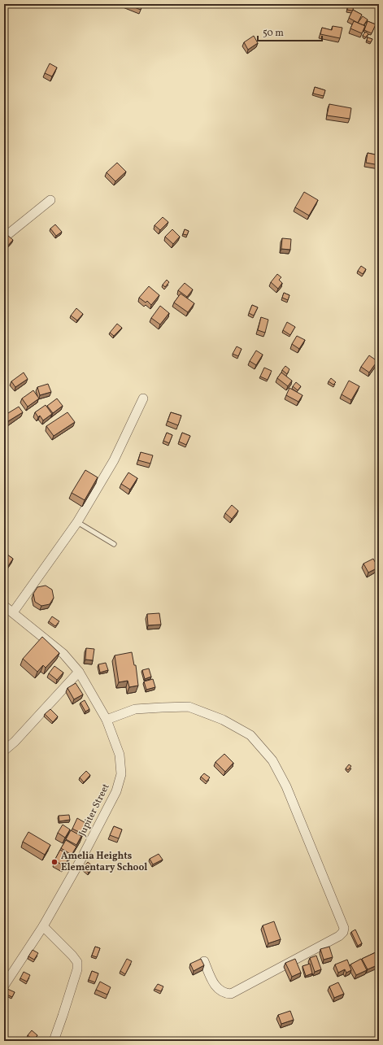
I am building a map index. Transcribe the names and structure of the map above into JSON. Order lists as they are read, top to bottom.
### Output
{
  "streets": {
    "street": ["Jupiter Street"]
  },
  "places": ["Amelia Heights Elementary School"],
  "scale_bar": "50 m"
}
